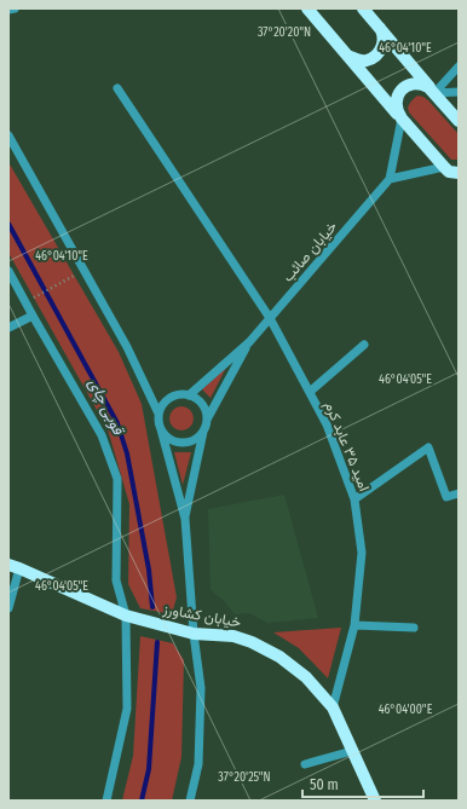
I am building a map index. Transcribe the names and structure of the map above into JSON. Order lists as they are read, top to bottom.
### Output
{
  "streets": {
    "main road": ["خیابان کشاورز"],
    "street": ["خیابان صائب", "امید ۳۵ عابد کرم"]
  },
  "crossings": [
    ["خیابان صائب", "امید ۳۵ عابد کرم"],
    ["امید ۳۵ عابد کرم", "خیابان کشاورز"]
  ],
  "water": ["قوبی چای"],
  "scale_bar": "50 m",
  "coordinates": [
    "37°20'20\"N",
    "46°04'10\"E",
    "46°04'05\"E",
    "46°04'00\"E",
    "37°20'25\"N"
  ]
}
